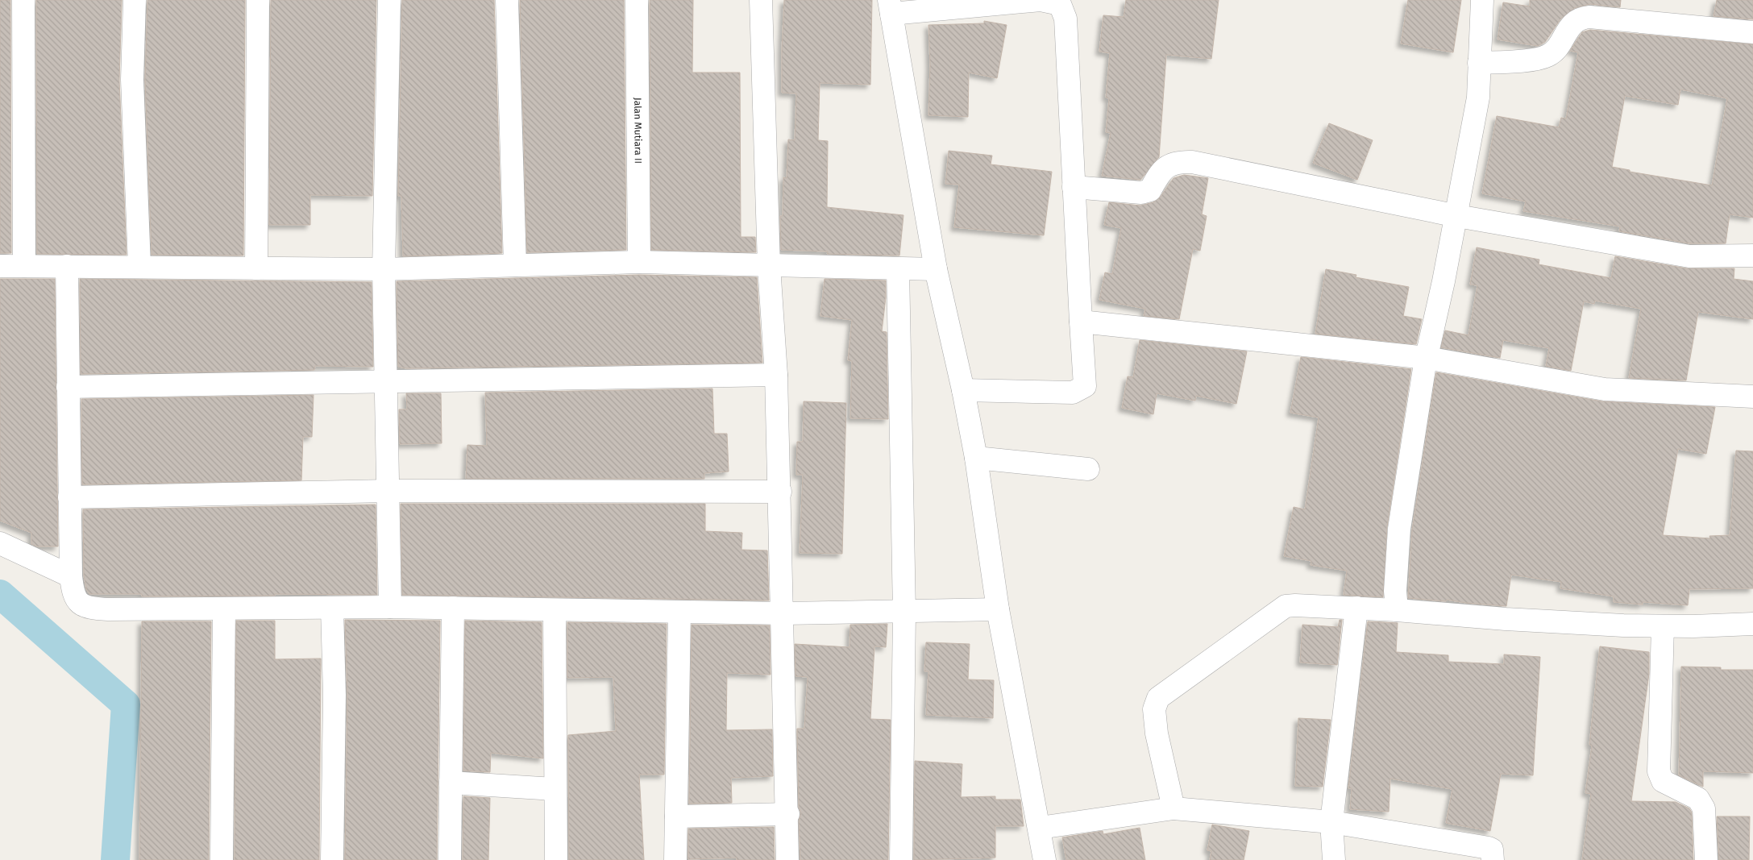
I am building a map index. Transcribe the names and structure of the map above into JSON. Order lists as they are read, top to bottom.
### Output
{
  "streets": {
    "street": ["Jalan Mutiara II"]
  }
}
